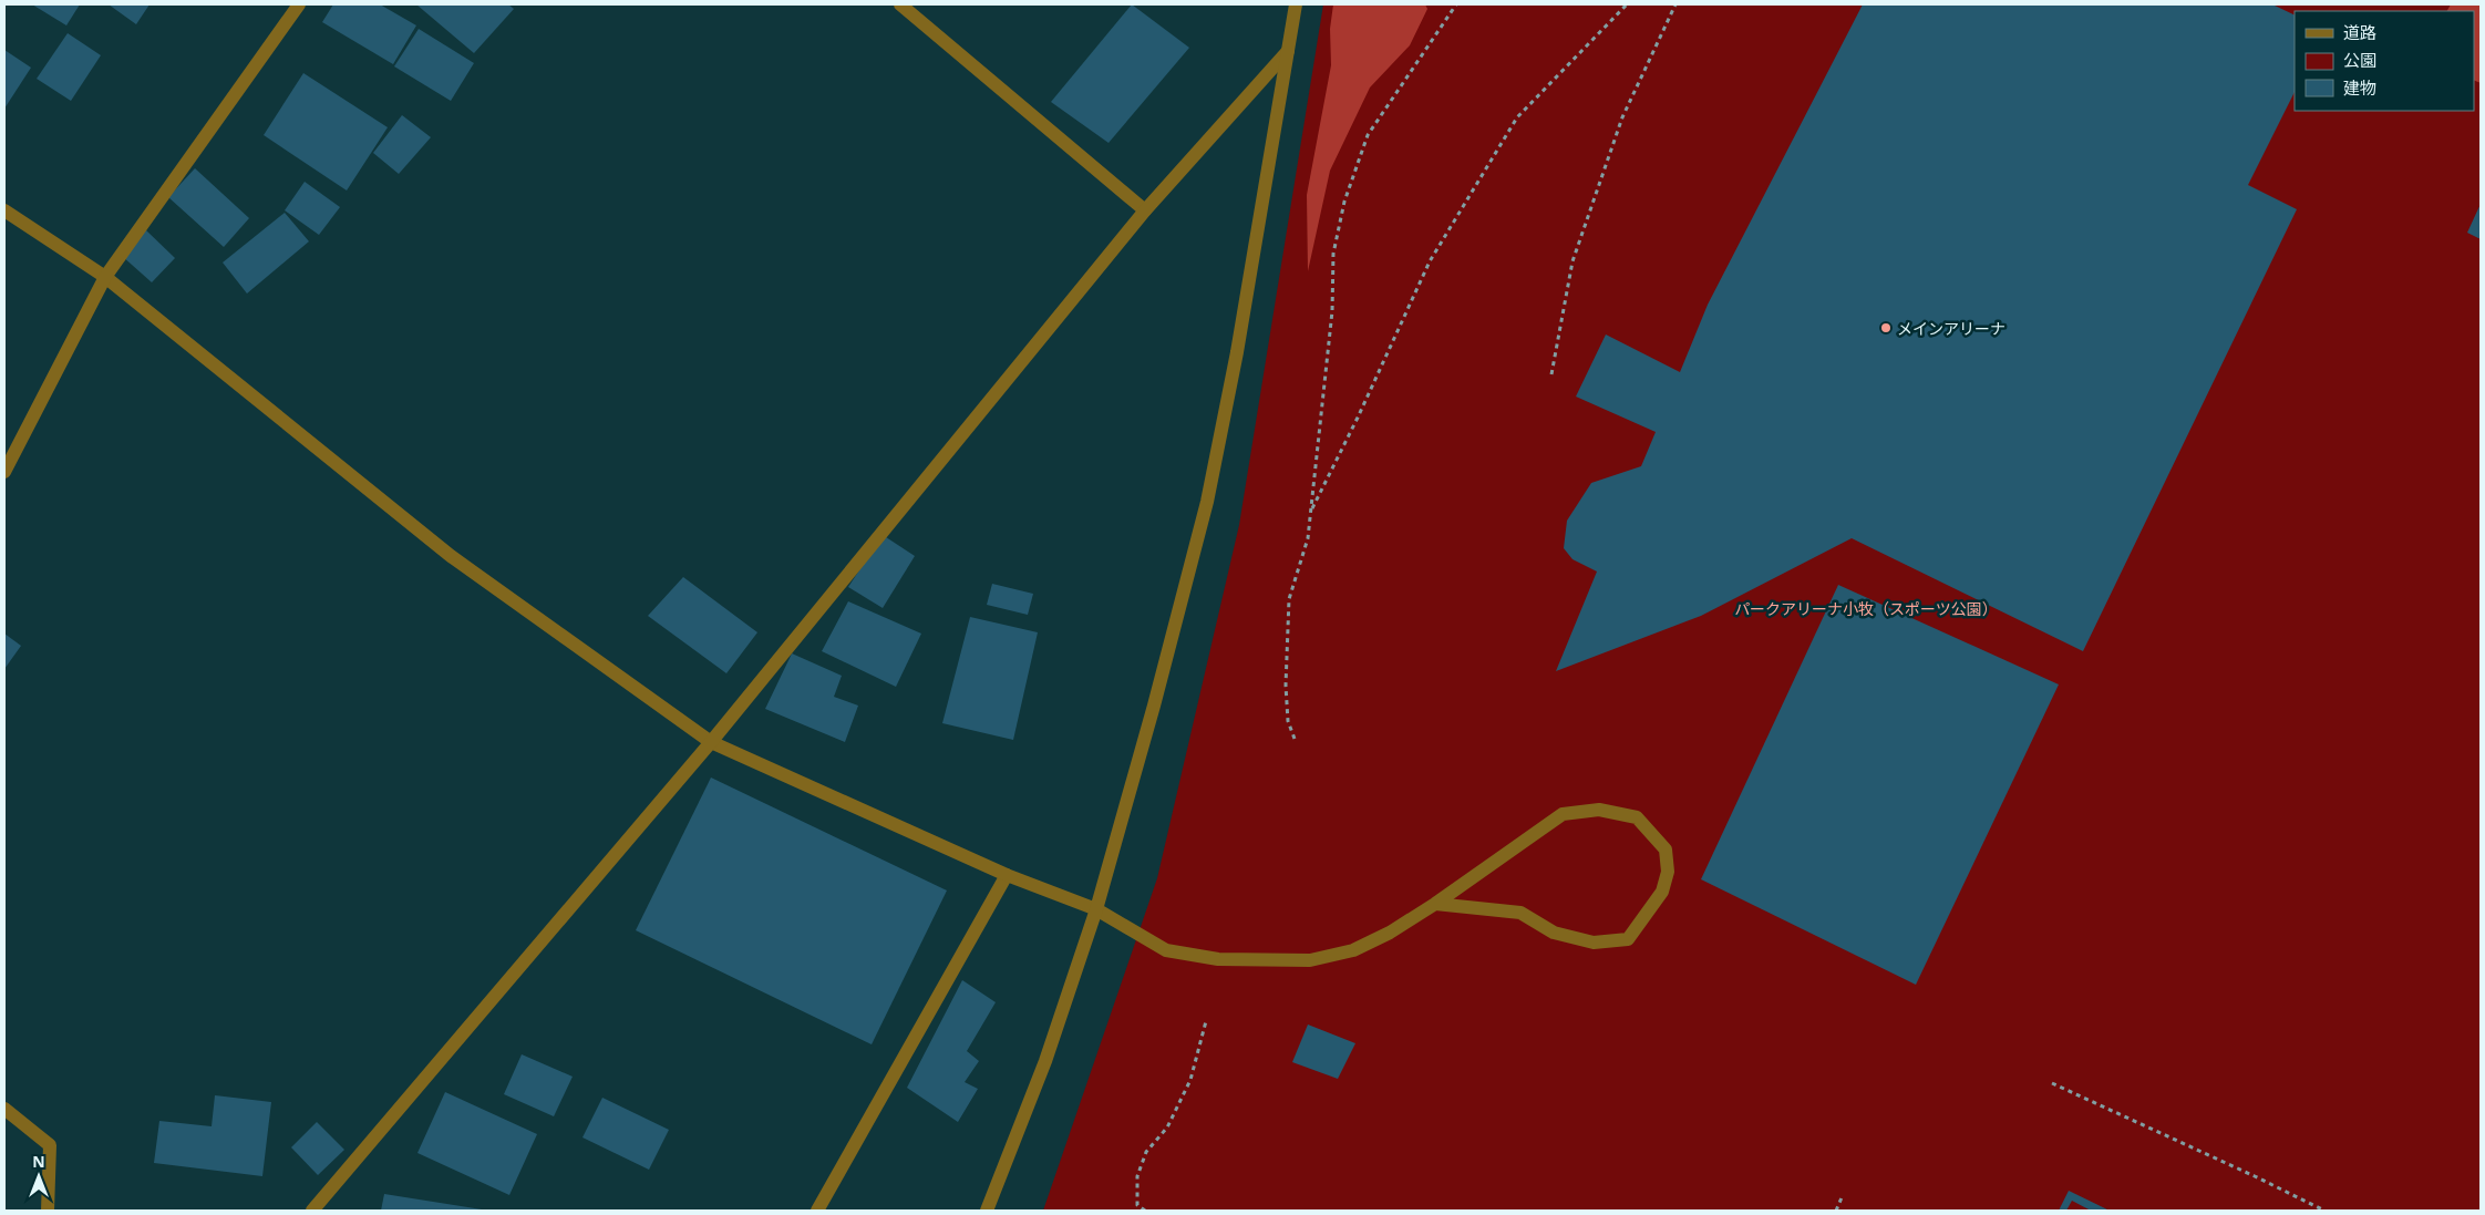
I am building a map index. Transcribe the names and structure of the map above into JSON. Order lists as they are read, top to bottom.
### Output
{
  "parks": ["パークアリーナ小牧（スポーツ公園）"],
  "places": ["メインアリーナ"],
  "legend": ["道路", "公園", "建物"],
  "north": "top"
}
